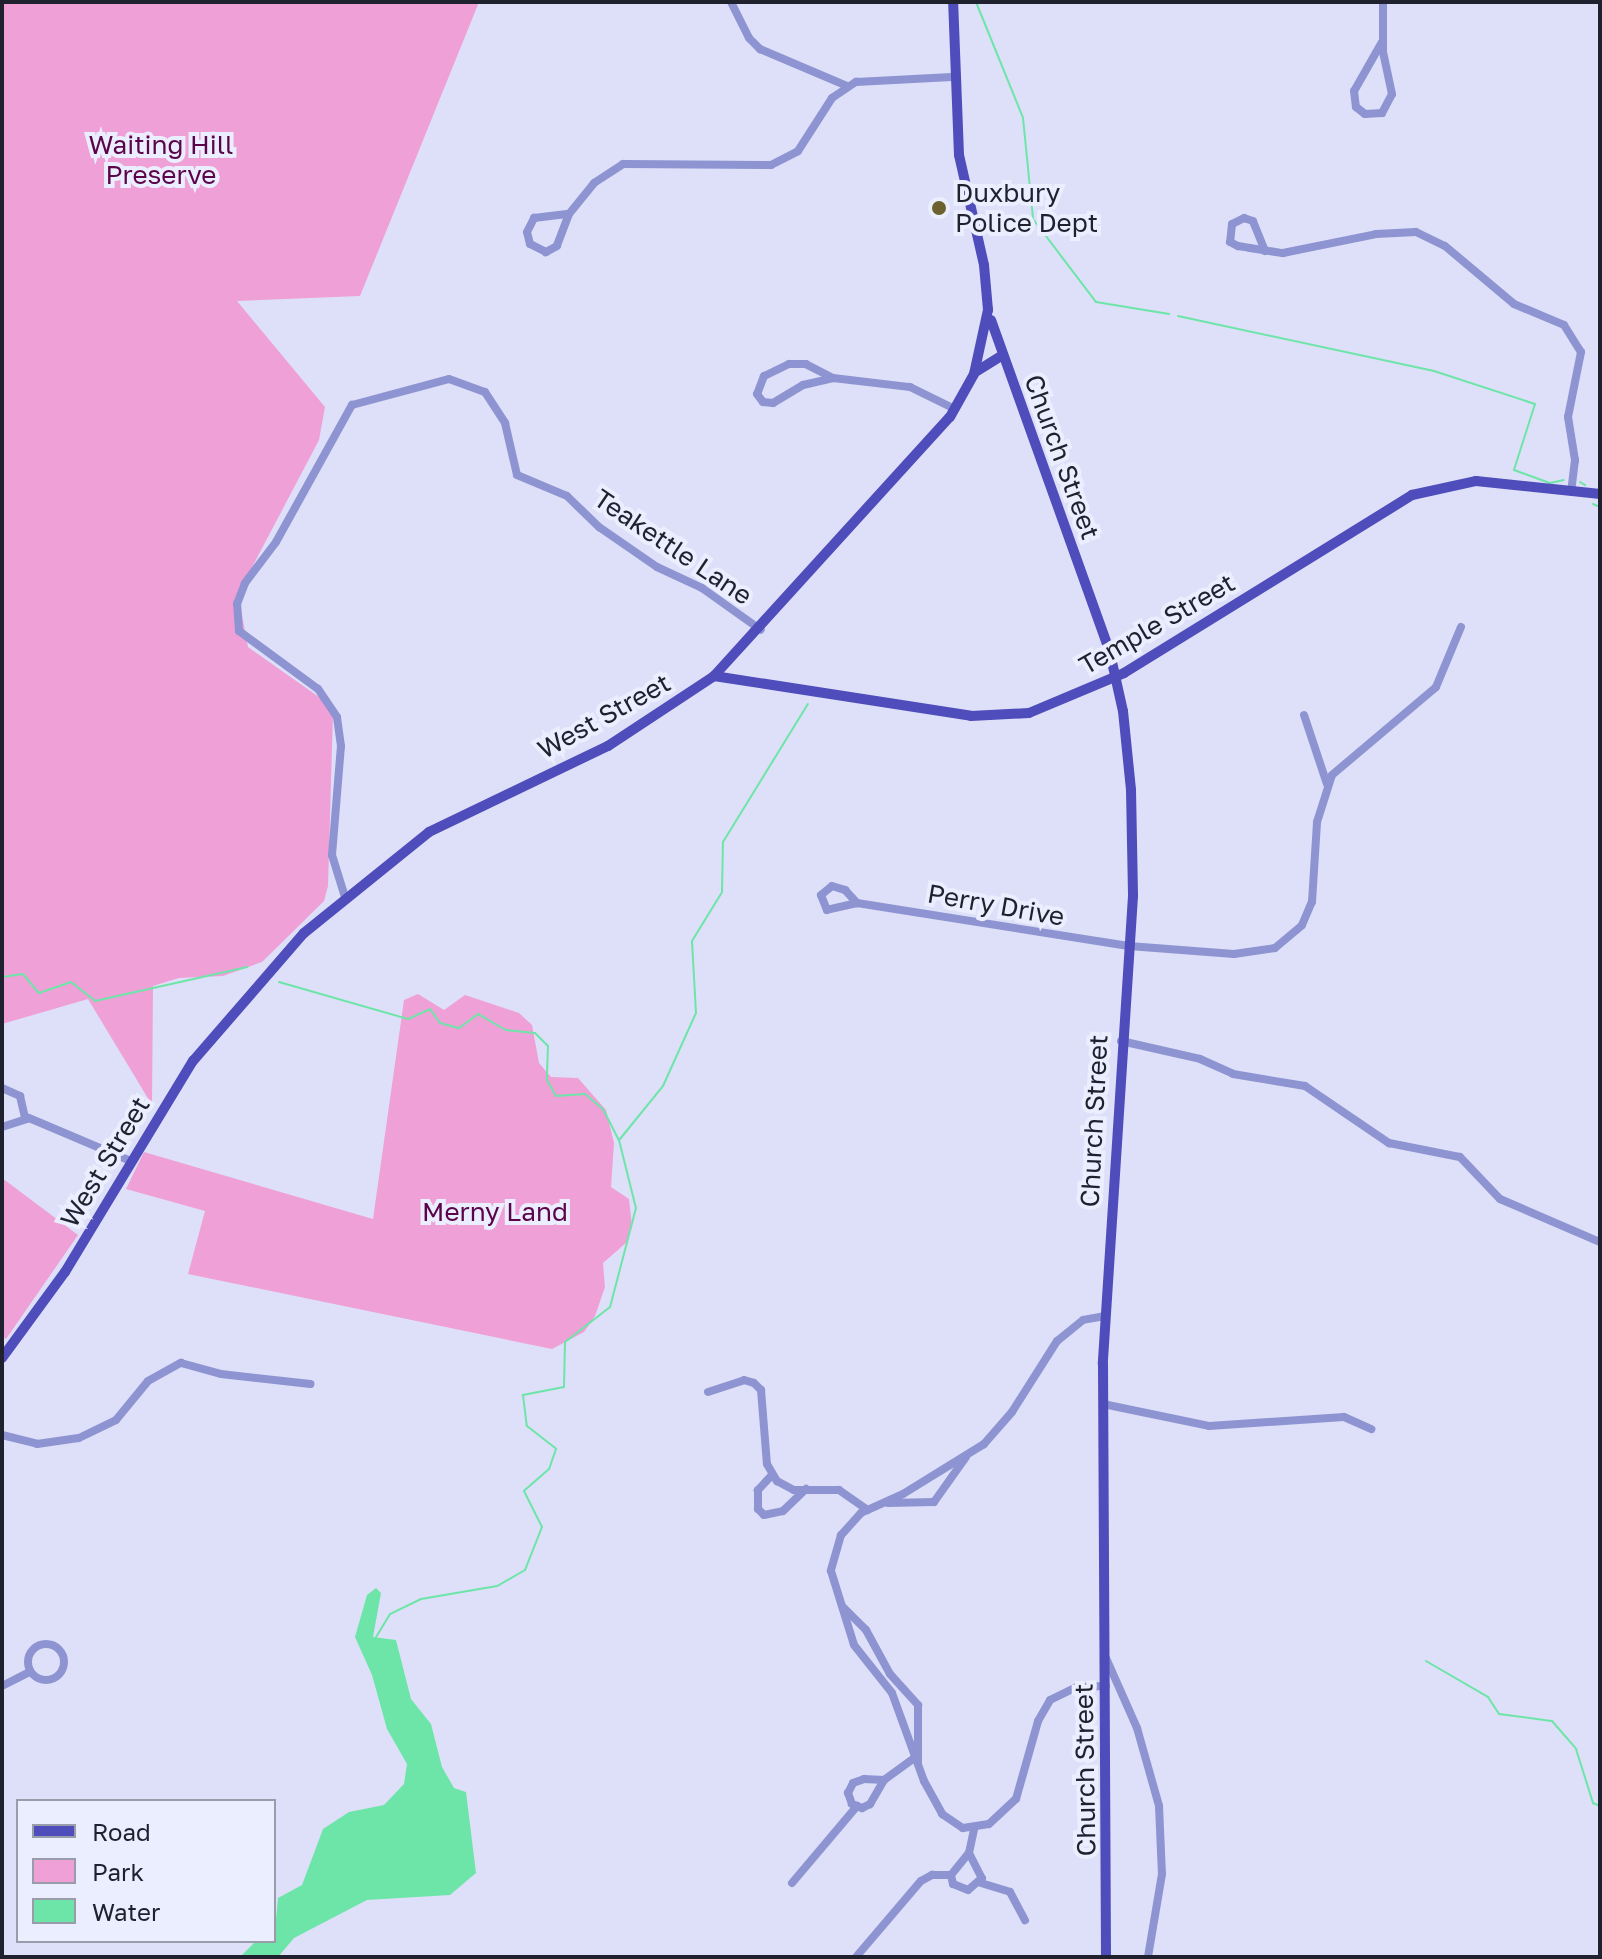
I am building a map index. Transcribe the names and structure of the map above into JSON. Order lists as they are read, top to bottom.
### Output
{
  "streets": {
    "main road": ["Church Street", "Temple Street", "West Street"],
    "street": ["Teakettle Lane", "Perry Drive"]
  },
  "crossings": [
    ["Church Street", "Temple Street"],
    ["Church Street", "West Street"],
    ["Church Street", "Perry Drive"],
    ["Teakettle Lane", "West Street"],
    ["Temple Street", "West Street"]
  ],
  "parks": ["Waiting Hill Preserve", "Merny Land"],
  "places": ["Duxbury Police Dept"],
  "legend": ["Road", "Park", "Water"]
}
